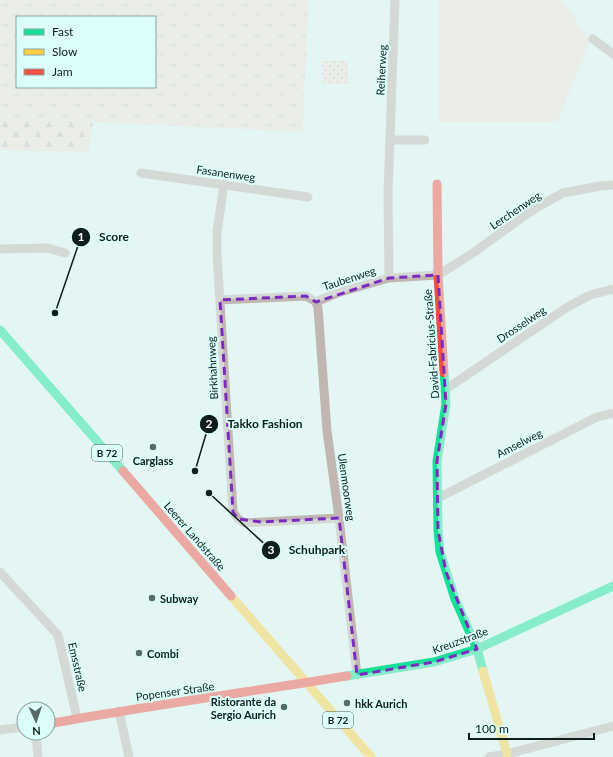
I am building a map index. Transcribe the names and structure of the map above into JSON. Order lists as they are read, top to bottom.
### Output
{
  "streets": {
    "street": [
      "Reiherweg",
      "Fasanenweg",
      "Lerchenweg",
      "Taubenweg",
      "Drosselweg",
      "David-Fabricius-Straße",
      "Birkhahnweg",
      "Amselweg",
      "B 72",
      "Ulenmoorweg",
      "Leerer Landstraße",
      "Kreuzstraße",
      "Emsstraße",
      "Popenser Straße"
    ]
  },
  "crossings": [
    ["Reiherweg", "Taubenweg"],
    ["Fasanenweg", "Birkhahnweg"],
    ["Lerchenweg", "Taubenweg"],
    ["Lerchenweg", "David-Fabricius-Straße"],
    ["Taubenweg", "David-Fabricius-Straße"],
    ["Taubenweg", "Birkhahnweg"],
    ["Taubenweg", "Ulenmoorweg"],
    ["Drosselweg", "David-Fabricius-Straße"],
    ["David-Fabricius-Straße", "Amselweg"],
    ["David-Fabricius-Straße", "Kreuzstraße"],
    ["Birkhahnweg", "Ulenmoorweg"],
    ["Ulenmoorweg", "Kreuzstraße"],
    ["Leerer Landstraße", "Kreuzstraße"],
    ["Leerer Landstraße", "Popenser Straße"],
    ["Kreuzstraße", "Popenser Straße"],
    ["Emsstraße", "Popenser Straße"]
  ],
  "places": [
    "Score",
    "Carglass",
    "Takko Fashion",
    "Schuhpark",
    "Subway",
    "Combi",
    "hkk Aurich",
    "Ristorante da Sergio Aurich"
  ],
  "legend": ["Fast", "Slow", "Jam"],
  "scale_bar": "100 m",
  "north": "bottom"
}
